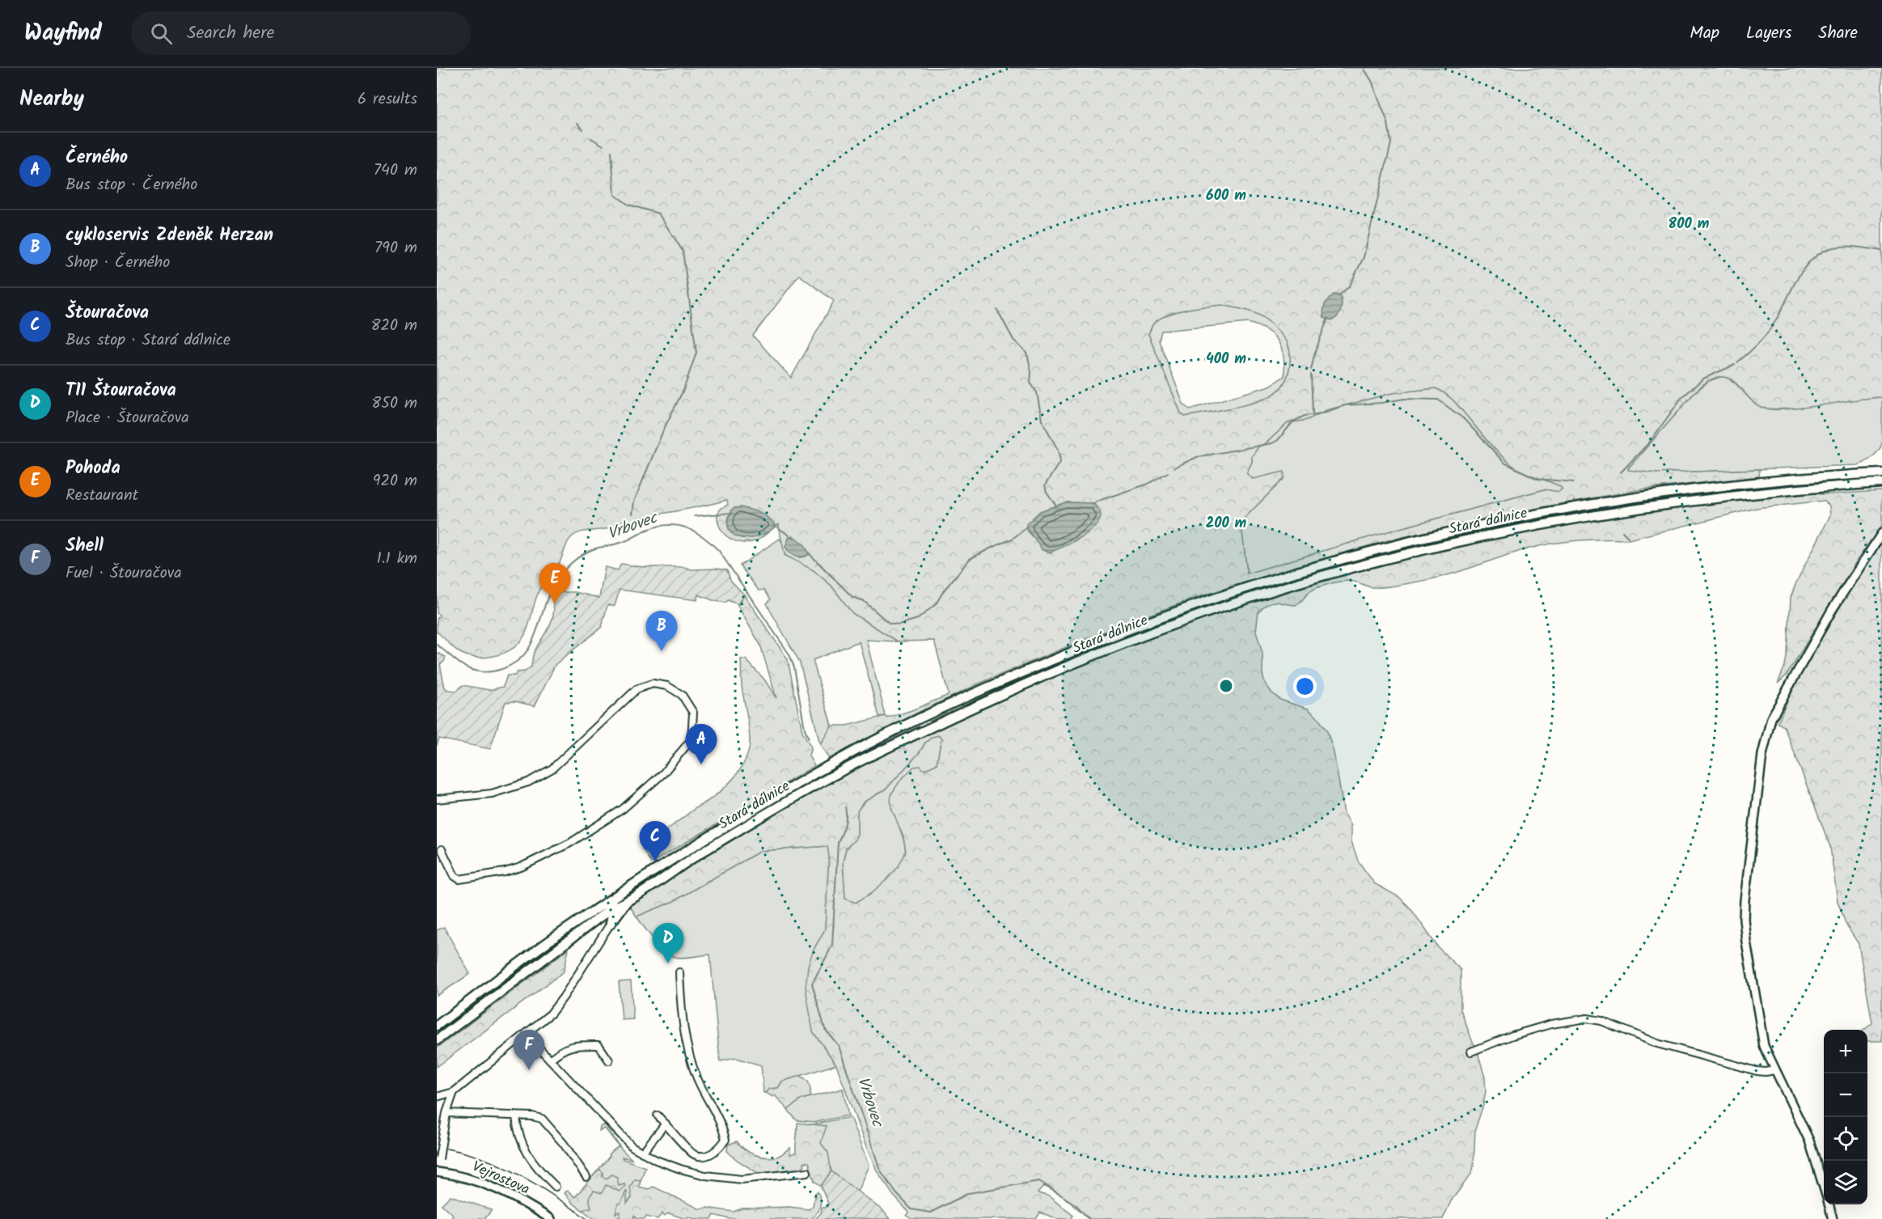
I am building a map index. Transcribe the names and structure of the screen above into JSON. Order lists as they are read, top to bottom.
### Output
{
  "streets": {
    "main road": ["Stará dálnice"],
    "street": ["Vejrostova"]
  },
  "water": ["Vrbovec"],
  "page": {
    "header": "Wayfind",
    "search": "Search here",
    "nav": ["Map", "Layers", "Share"],
    "heading": ["Nearby", "6 results"],
    "list": [
      {
        "mark": "A",
        "name": "Černého",
        "note": "Bus stop · Černého",
        "value": "740 m"
      },
      {
        "mark": "B",
        "name": "cykloservis Zdeněk Herzan",
        "note": "Shop · Černého",
        "value": "790 m"
      },
      {
        "mark": "C",
        "name": "Štouračova",
        "note": "Bus stop · Stará dálnice",
        "value": "820 m"
      },
      {
        "mark": "D",
        "name": "T11 Štouračova",
        "note": "Place · Štouračova",
        "value": "850 m"
      },
      {
        "mark": "E",
        "name": "Pohoda",
        "note": "Restaurant",
        "value": "920 m"
      },
      {
        "mark": "F",
        "name": "Shell",
        "note": "Fuel · Štouračova",
        "value": "1.1 km"
      }
    ],
    "pins": [
      "E",
      "B",
      "A",
      "C",
      "D",
      "F"
    ],
    "map_buttons": ["+", "−"]
  },
  "rings": [
    "600 m",
    "800 m",
    "400 m",
    "200 m"
  ]
}
